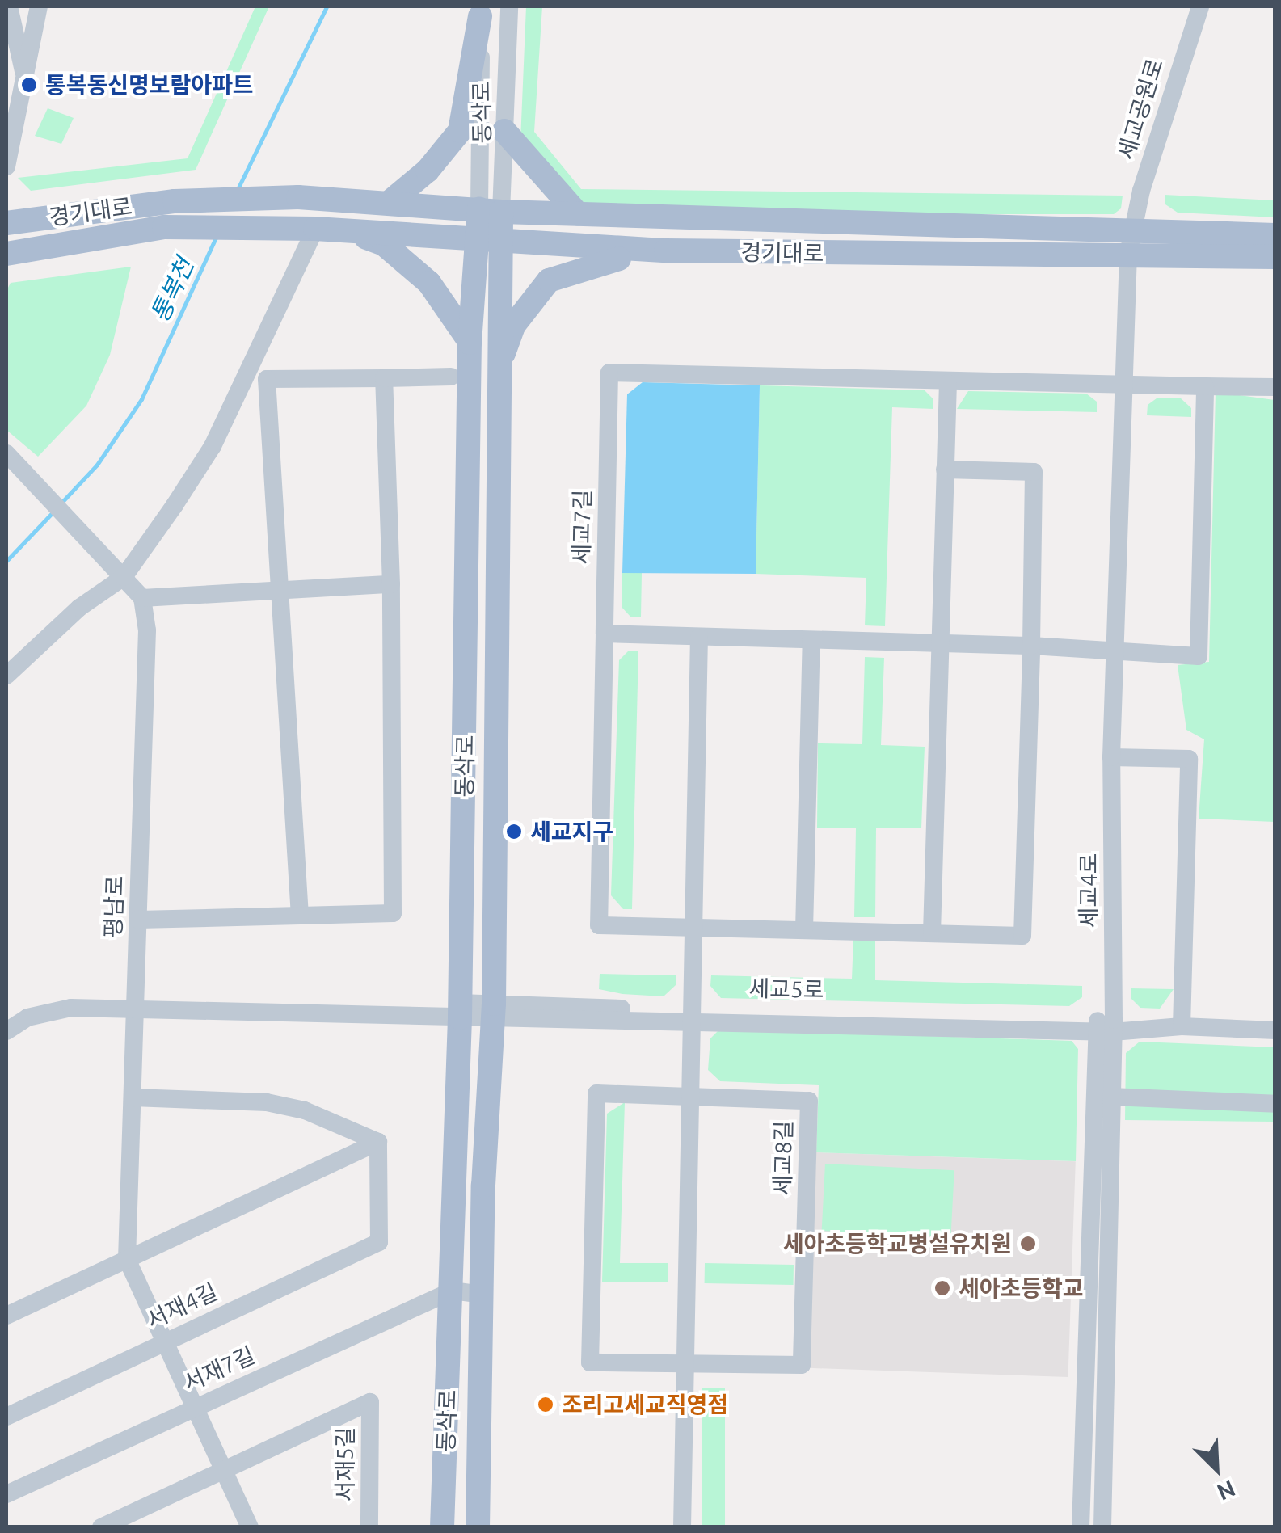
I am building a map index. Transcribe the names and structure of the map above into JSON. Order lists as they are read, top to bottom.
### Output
{
  "streets": {
    "main road": ["동삭로", "경기대로"],
    "street": [
      "세교공원로",
      "세교7길",
      "세교4로",
      "평남로",
      "세교5로",
      "세교8길",
      "서재4길",
      "서재7길",
      "서재5길"
    ]
  },
  "crossings": [
    ["세교공원로", "경기대로"],
    ["세교공원로", "세교4로"],
    ["동삭로", "경기대로"],
    ["동삭로", "세교5로"],
    ["동삭로", "서재7길"],
    ["경기대로", "세교4로"],
    ["세교7길", "세교4로"],
    ["세교4로", "세교5로"],
    ["평남로", "세교5로"]
  ],
  "water": ["통복천"],
  "places": [
    "통복동신명보람아파트",
    "세교지구",
    "세아초등학교병설유치원",
    "세아초등학교",
    "조리고세교직영점"
  ],
  "north": "bottom right"
}
